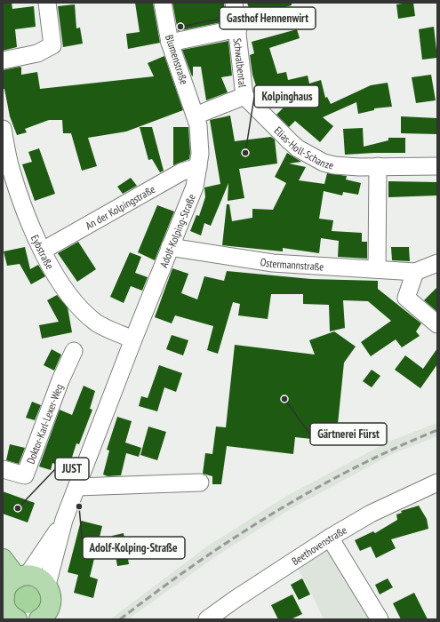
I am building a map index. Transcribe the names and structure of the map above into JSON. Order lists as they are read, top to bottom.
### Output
{
  "streets": {
    "street": [
      "Blumenstraße",
      "Schwalbental",
      "Elias-Holl-Schanze",
      "An der Kolpingstraße",
      "Adolf-Kolping-Straße",
      "Eybstraße",
      "Ostermannstraße",
      "Doktor-Karl-Lexer-Weg",
      "Beethovenstraße"
    ]
  },
  "crossings": [
    ["Blumenstraße", "Adolf-Kolping-Straße"],
    ["Schwalbental", "Elias-Holl-Schanze"],
    ["An der Kolpingstraße", "Adolf-Kolping-Straße"],
    ["An der Kolpingstraße", "Eybstraße"],
    ["Adolf-Kolping-Straße", "Eybstraße"],
    ["Adolf-Kolping-Straße", "Ostermannstraße"]
  ],
  "places": [
    "Gasthof Hennenwirt",
    "Kolpinghaus",
    "Gärtnerei Fürst",
    "Adolf-Kolping-Straße",
    "JUST"
  ]
}
